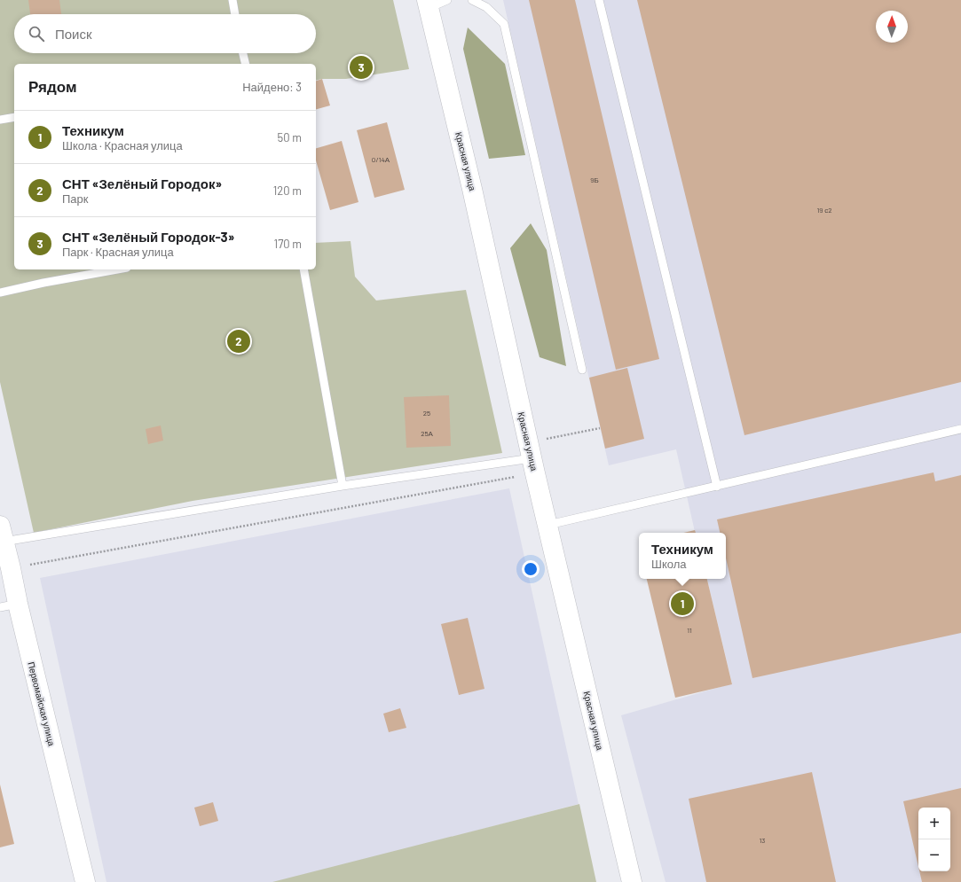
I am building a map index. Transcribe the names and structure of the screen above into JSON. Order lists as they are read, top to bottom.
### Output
{
  "streets": {
    "main road": ["Красная улица", "Первомайская улица"]
  },
  "house_numbers": [
    "0/14А",
    "9Б",
    "19 с2",
    "25",
    "25А",
    "11",
    "13"
  ],
  "north": "top",
  "page": {
    "search": "Поиск",
    "pins": ["3", "2", "1"],
    "heading": ["Рядом", "Найдено: 3"],
    "list": [
      {
        "mark": "1",
        "name": "Техникум",
        "note": "Школа · Красная улица",
        "value": "50 m"
      },
      {
        "mark": "2",
        "name": "СНТ «Зелёный Городок»",
        "note": "Парк",
        "value": "120 m"
      },
      {
        "mark": "3",
        "name": "СНТ «Зелёный Городок-3»",
        "note": "Парк · Красная улица",
        "value": "170 m"
      }
    ],
    "popup": ["Техникум", "Школа"],
    "map_buttons": ["+", "−"]
  }
}
